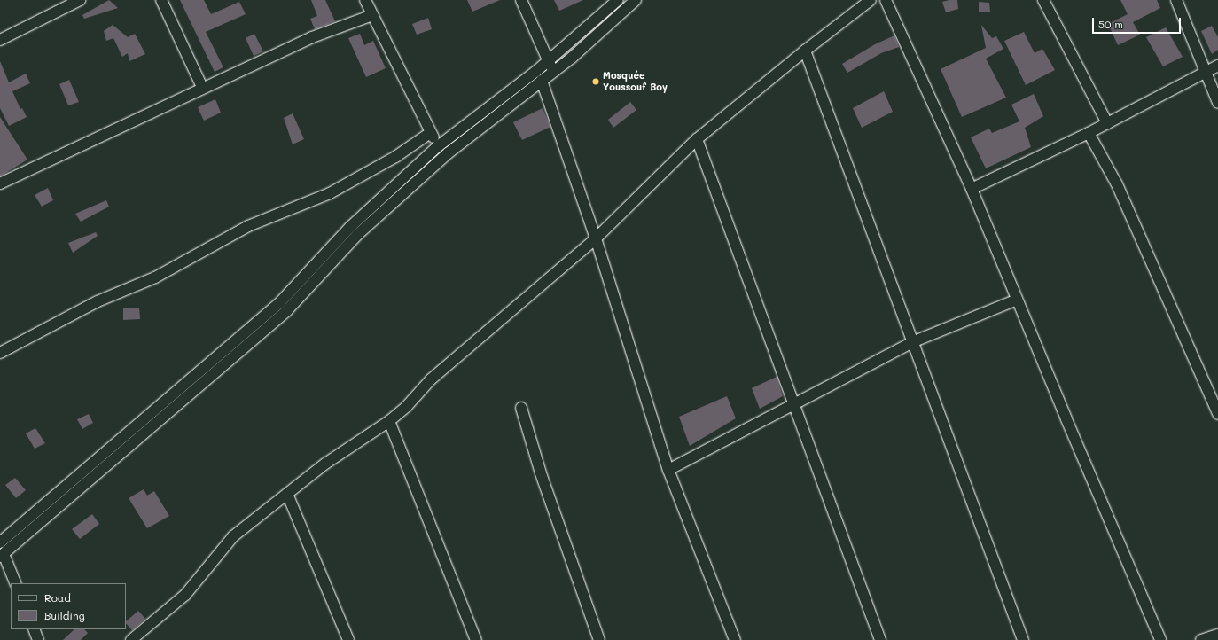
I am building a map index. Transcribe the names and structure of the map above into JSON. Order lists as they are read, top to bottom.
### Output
{
  "places": ["Mosquée Youssouf Boy"],
  "legend": ["Road", "Building"],
  "scale_bar": "50 m"
}
